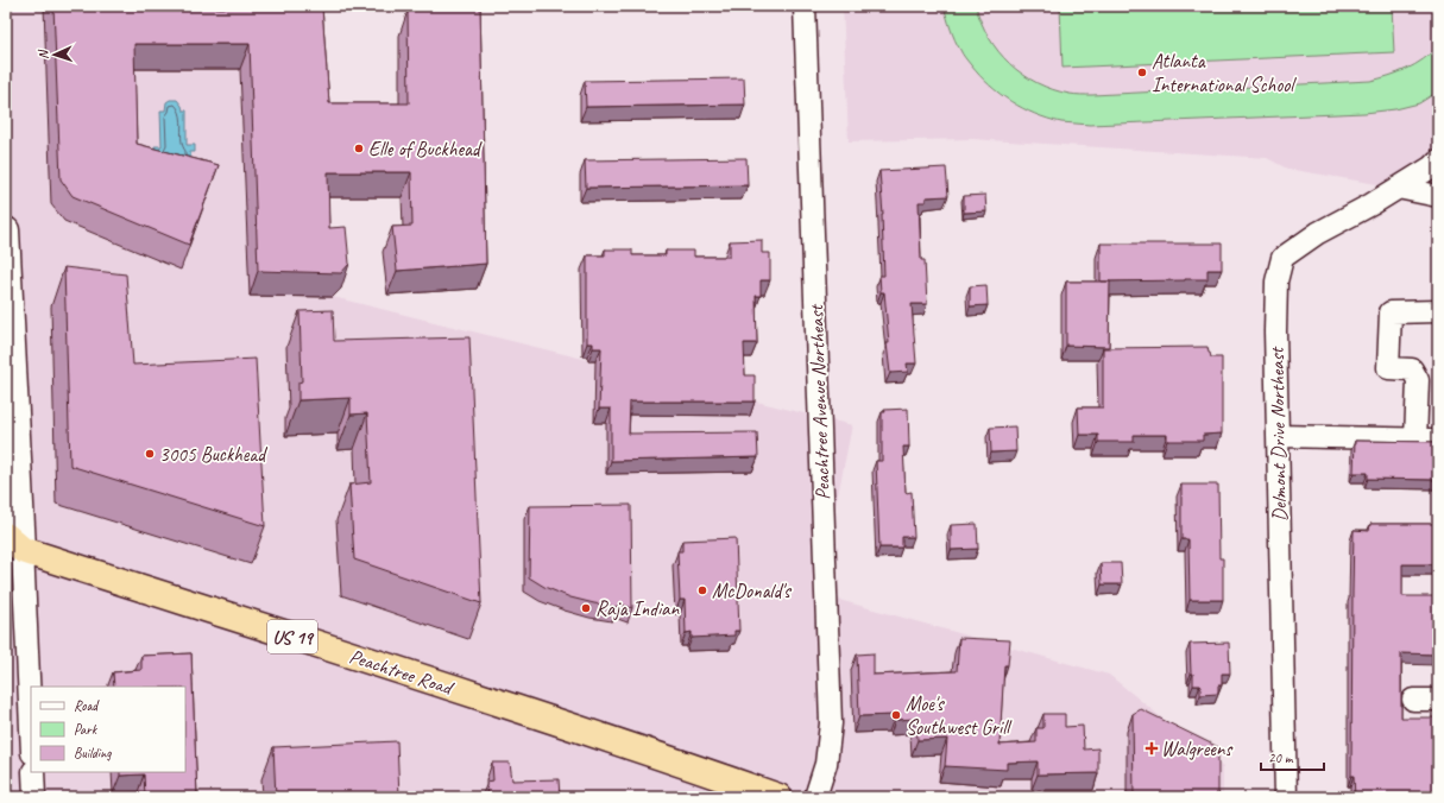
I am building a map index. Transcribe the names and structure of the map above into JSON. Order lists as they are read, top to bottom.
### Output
{
  "streets": {
    "highway": ["US 19", "Peachtree Road"],
    "street": ["Peachtree Avenue Northeast", "Delmont Drive Northeast"]
  },
  "places": {
    "other": [
      "Atlanta International School",
      "Elle of Buckhead",
      "3005 Buckhead",
      "McDonald's",
      "Raja Indian",
      "Moe's Southwest Grill"
    ],
    "health": ["Walgreens"]
  },
  "legend": ["Road", "Park", "Building"],
  "scale_bar": "20 m",
  "north": "left"
}
